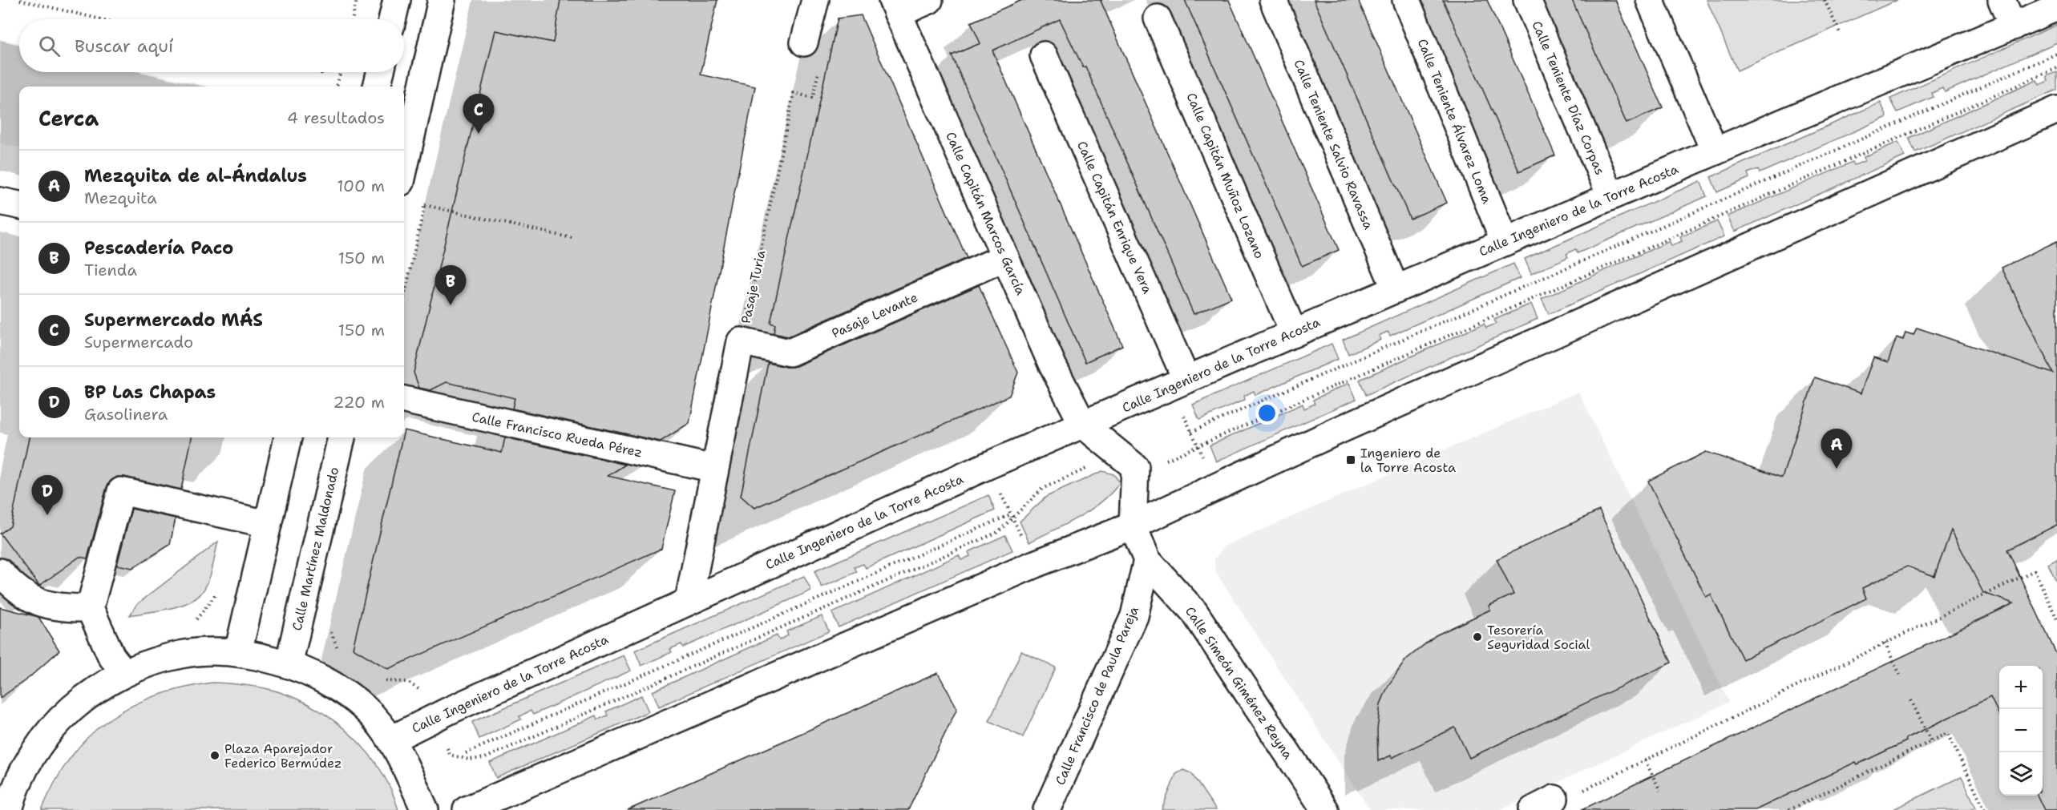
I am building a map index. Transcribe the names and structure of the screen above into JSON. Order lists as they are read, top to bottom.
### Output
{
  "streets": {
    "main road": [
      "Calle Teniente Díaz Corpas",
      "Calle Teniente Álvarez Loma",
      "Calle Teniente Salvio Ravassa",
      "Calle Capitán Muñoz Lozano",
      "Calle Ingeniero de la Torre Acosta",
      "Calle Capitán Marcos García",
      "Calle Capitán Enrique Vera",
      "Pasaje Turia",
      "Pasaje Levante",
      "Calle Francisco Rueda Pérez",
      "Calle Martínez Maldonado",
      "Calle Simeón Giménez Reyna",
      "Calle Francisco de Paula Pareja"
    ]
  },
  "crossings": [
    ["Calle Teniente Díaz Corpas", "Calle Ingeniero de la Torre Acosta"],
    ["Calle Teniente Álvarez Loma", "Calle Ingeniero de la Torre Acosta"],
    ["Calle Teniente Salvio Ravassa", "Calle Ingeniero de la Torre Acosta"],
    ["Calle Capitán Muñoz Lozano", "Calle Ingeniero de la Torre Acosta"],
    ["Calle Ingeniero de la Torre Acosta", "Calle Capitán Marcos García"],
    ["Calle Ingeniero de la Torre Acosta", "Calle Capitán Enrique Vera"],
    ["Calle Ingeniero de la Torre Acosta", "Pasaje Turia"],
    ["Calle Capitán Marcos García", "Pasaje Levante"],
    ["Pasaje Turia", "Pasaje Levante"],
    ["Pasaje Turia", "Calle Francisco Rueda Pérez"],
    ["Calle Simeón Giménez Reyna", "Calle Francisco de Paula Pareja"]
  ],
  "places": {
    "transit": ["Ingeniero de la Torre Acosta"],
    "other": ["Tesorería Seguridad Social", "Plaza Aparejador Federico Bermúdez"]
  },
  "page": {
    "search": "Buscar aquí",
    "heading": ["Cerca", "4 resultados"],
    "pins": [
      "C",
      "B",
      "A",
      "D"
    ],
    "list": [
      {
        "mark": "A",
        "name": "Mezquita de al-Ándalus",
        "note": "Mezquita",
        "value": "100 m"
      },
      {
        "mark": "B",
        "name": "Pescadería Paco",
        "note": "Tienda",
        "value": "150 m"
      },
      {
        "mark": "C",
        "name": "Supermercado MÁS",
        "note": "Supermercado",
        "value": "150 m"
      },
      {
        "mark": "D",
        "name": "BP Las Chapas",
        "note": "Gasolinera",
        "value": "220 m"
      }
    ],
    "map_buttons": ["+", "−"]
  }
}
